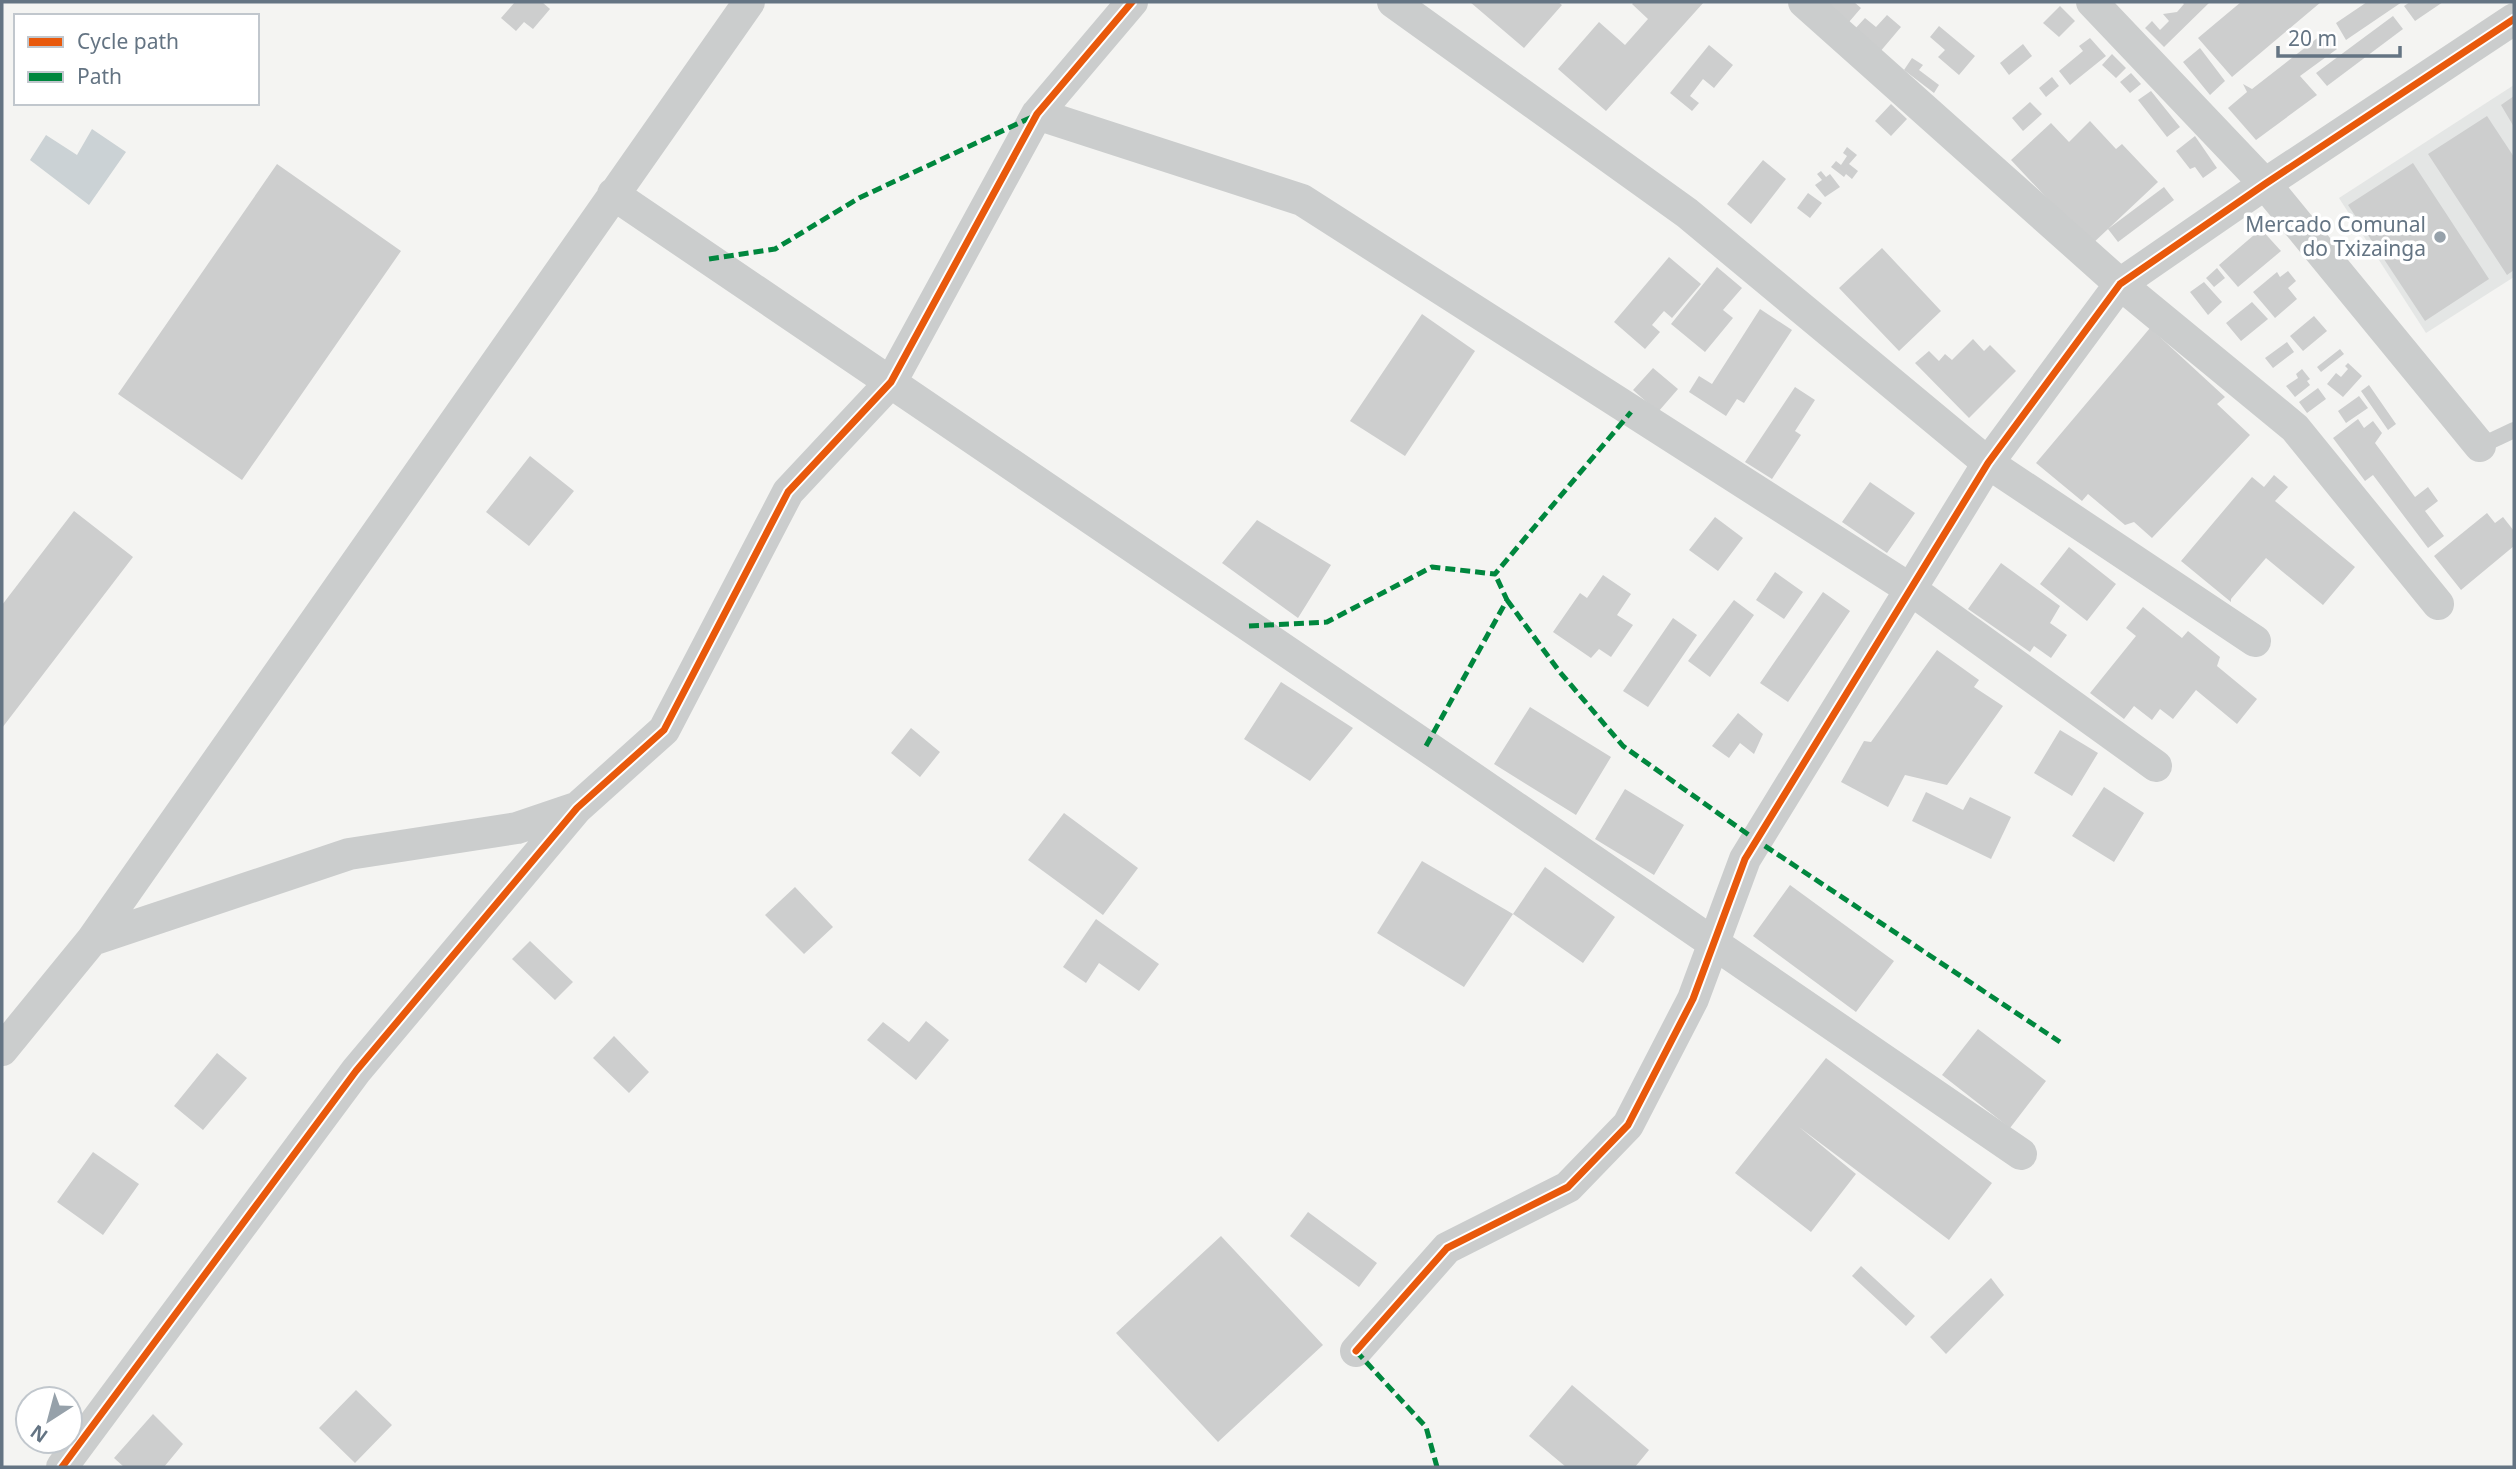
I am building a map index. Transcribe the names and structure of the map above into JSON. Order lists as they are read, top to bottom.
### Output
{
  "places": ["Mercado Comunal do Txizainga"],
  "legend": ["Cycle path", "Path"],
  "scale_bar": "20 m",
  "north": "bottom left"
}
